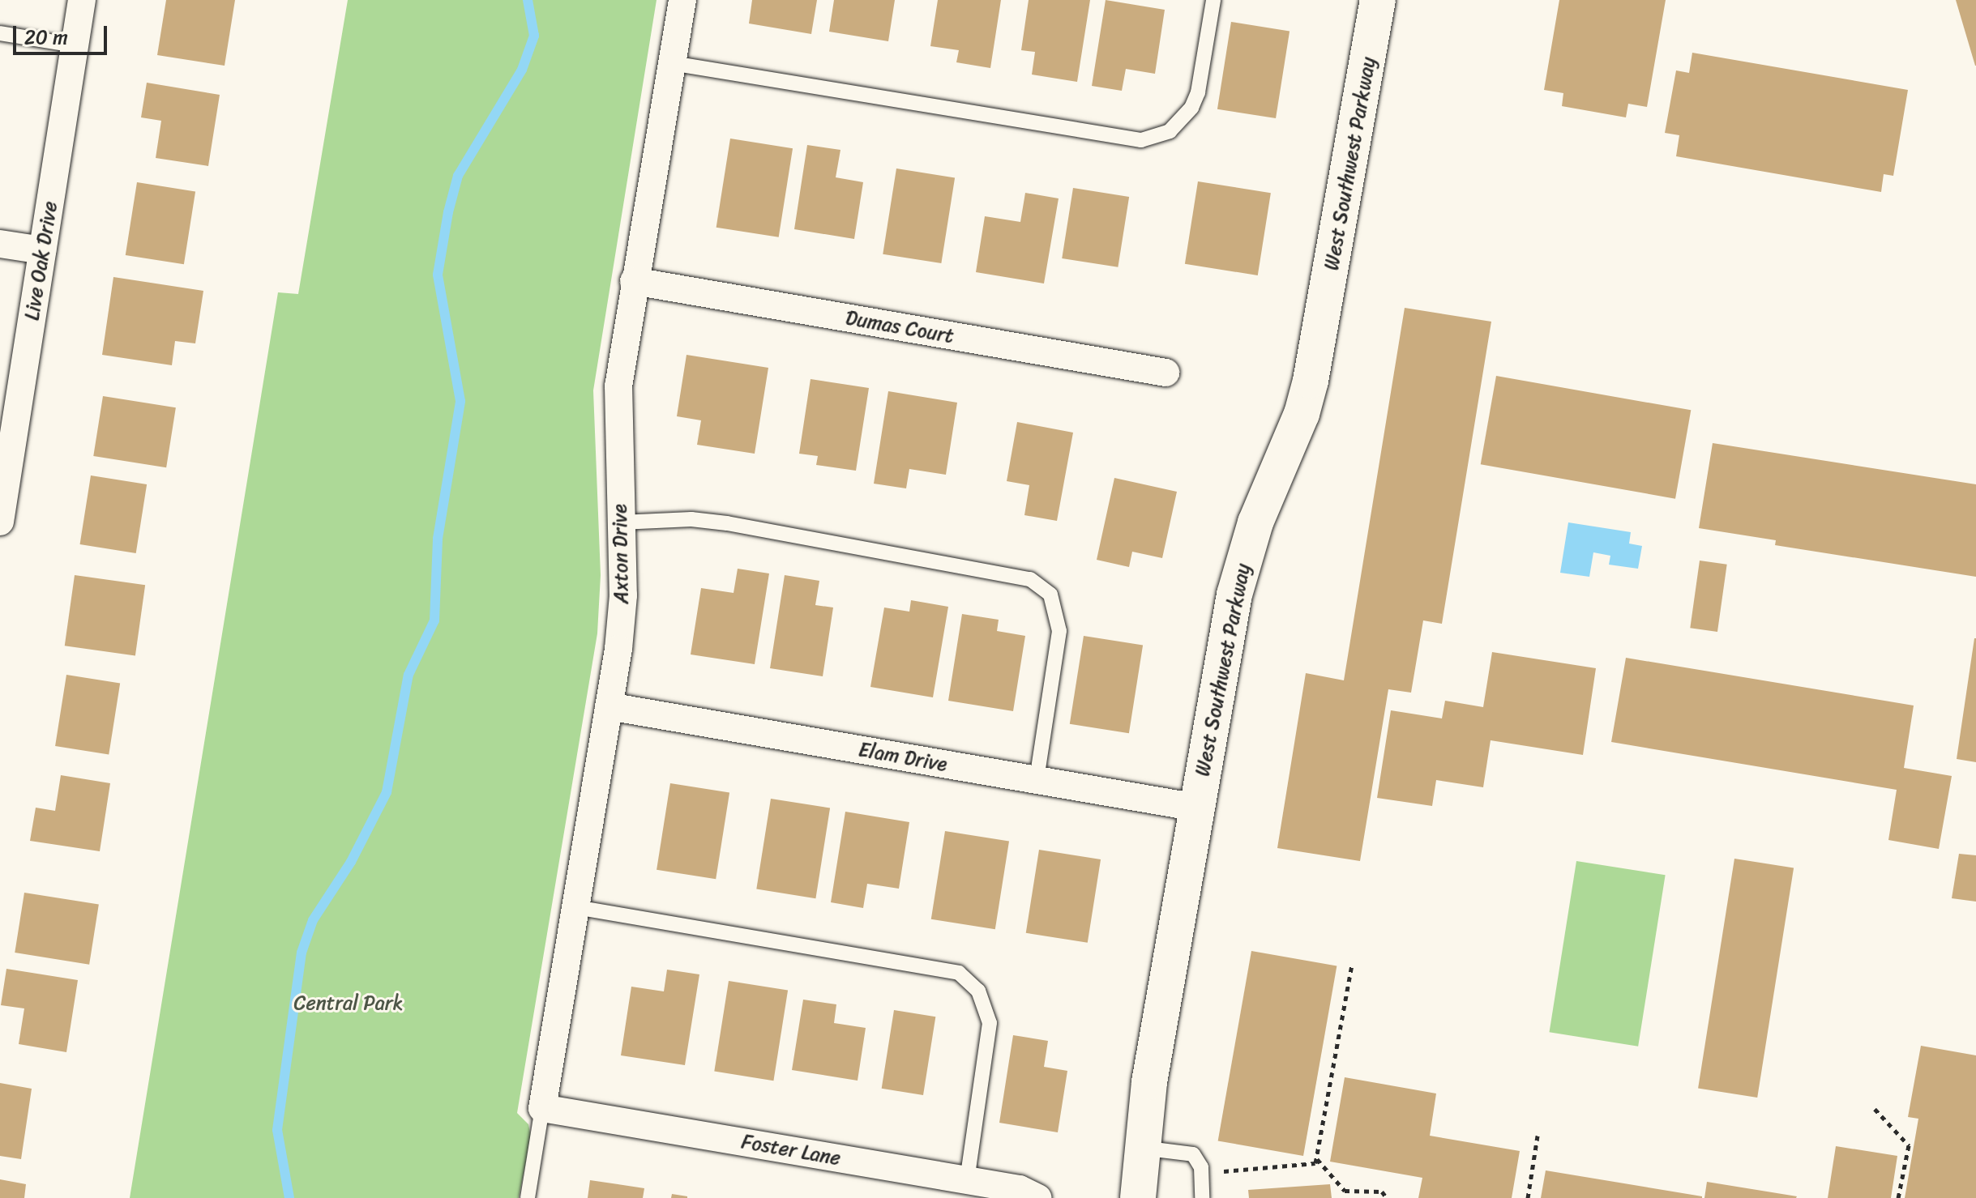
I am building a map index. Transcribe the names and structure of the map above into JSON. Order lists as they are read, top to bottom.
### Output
{
  "streets": {
    "street": [
      "West Southwest Parkway",
      "Live Oak Drive",
      "Dumas Court",
      "Axton Drive",
      "Elam Drive",
      "Foster Lane"
    ]
  },
  "crossings": [
    ["West Southwest Parkway", "Elam Drive"],
    ["Dumas Court", "Axton Drive"],
    ["Axton Drive", "Elam Drive"],
    ["Axton Drive", "Foster Lane"]
  ],
  "parks": ["Central Park"],
  "scale_bar": "20 m"
}
